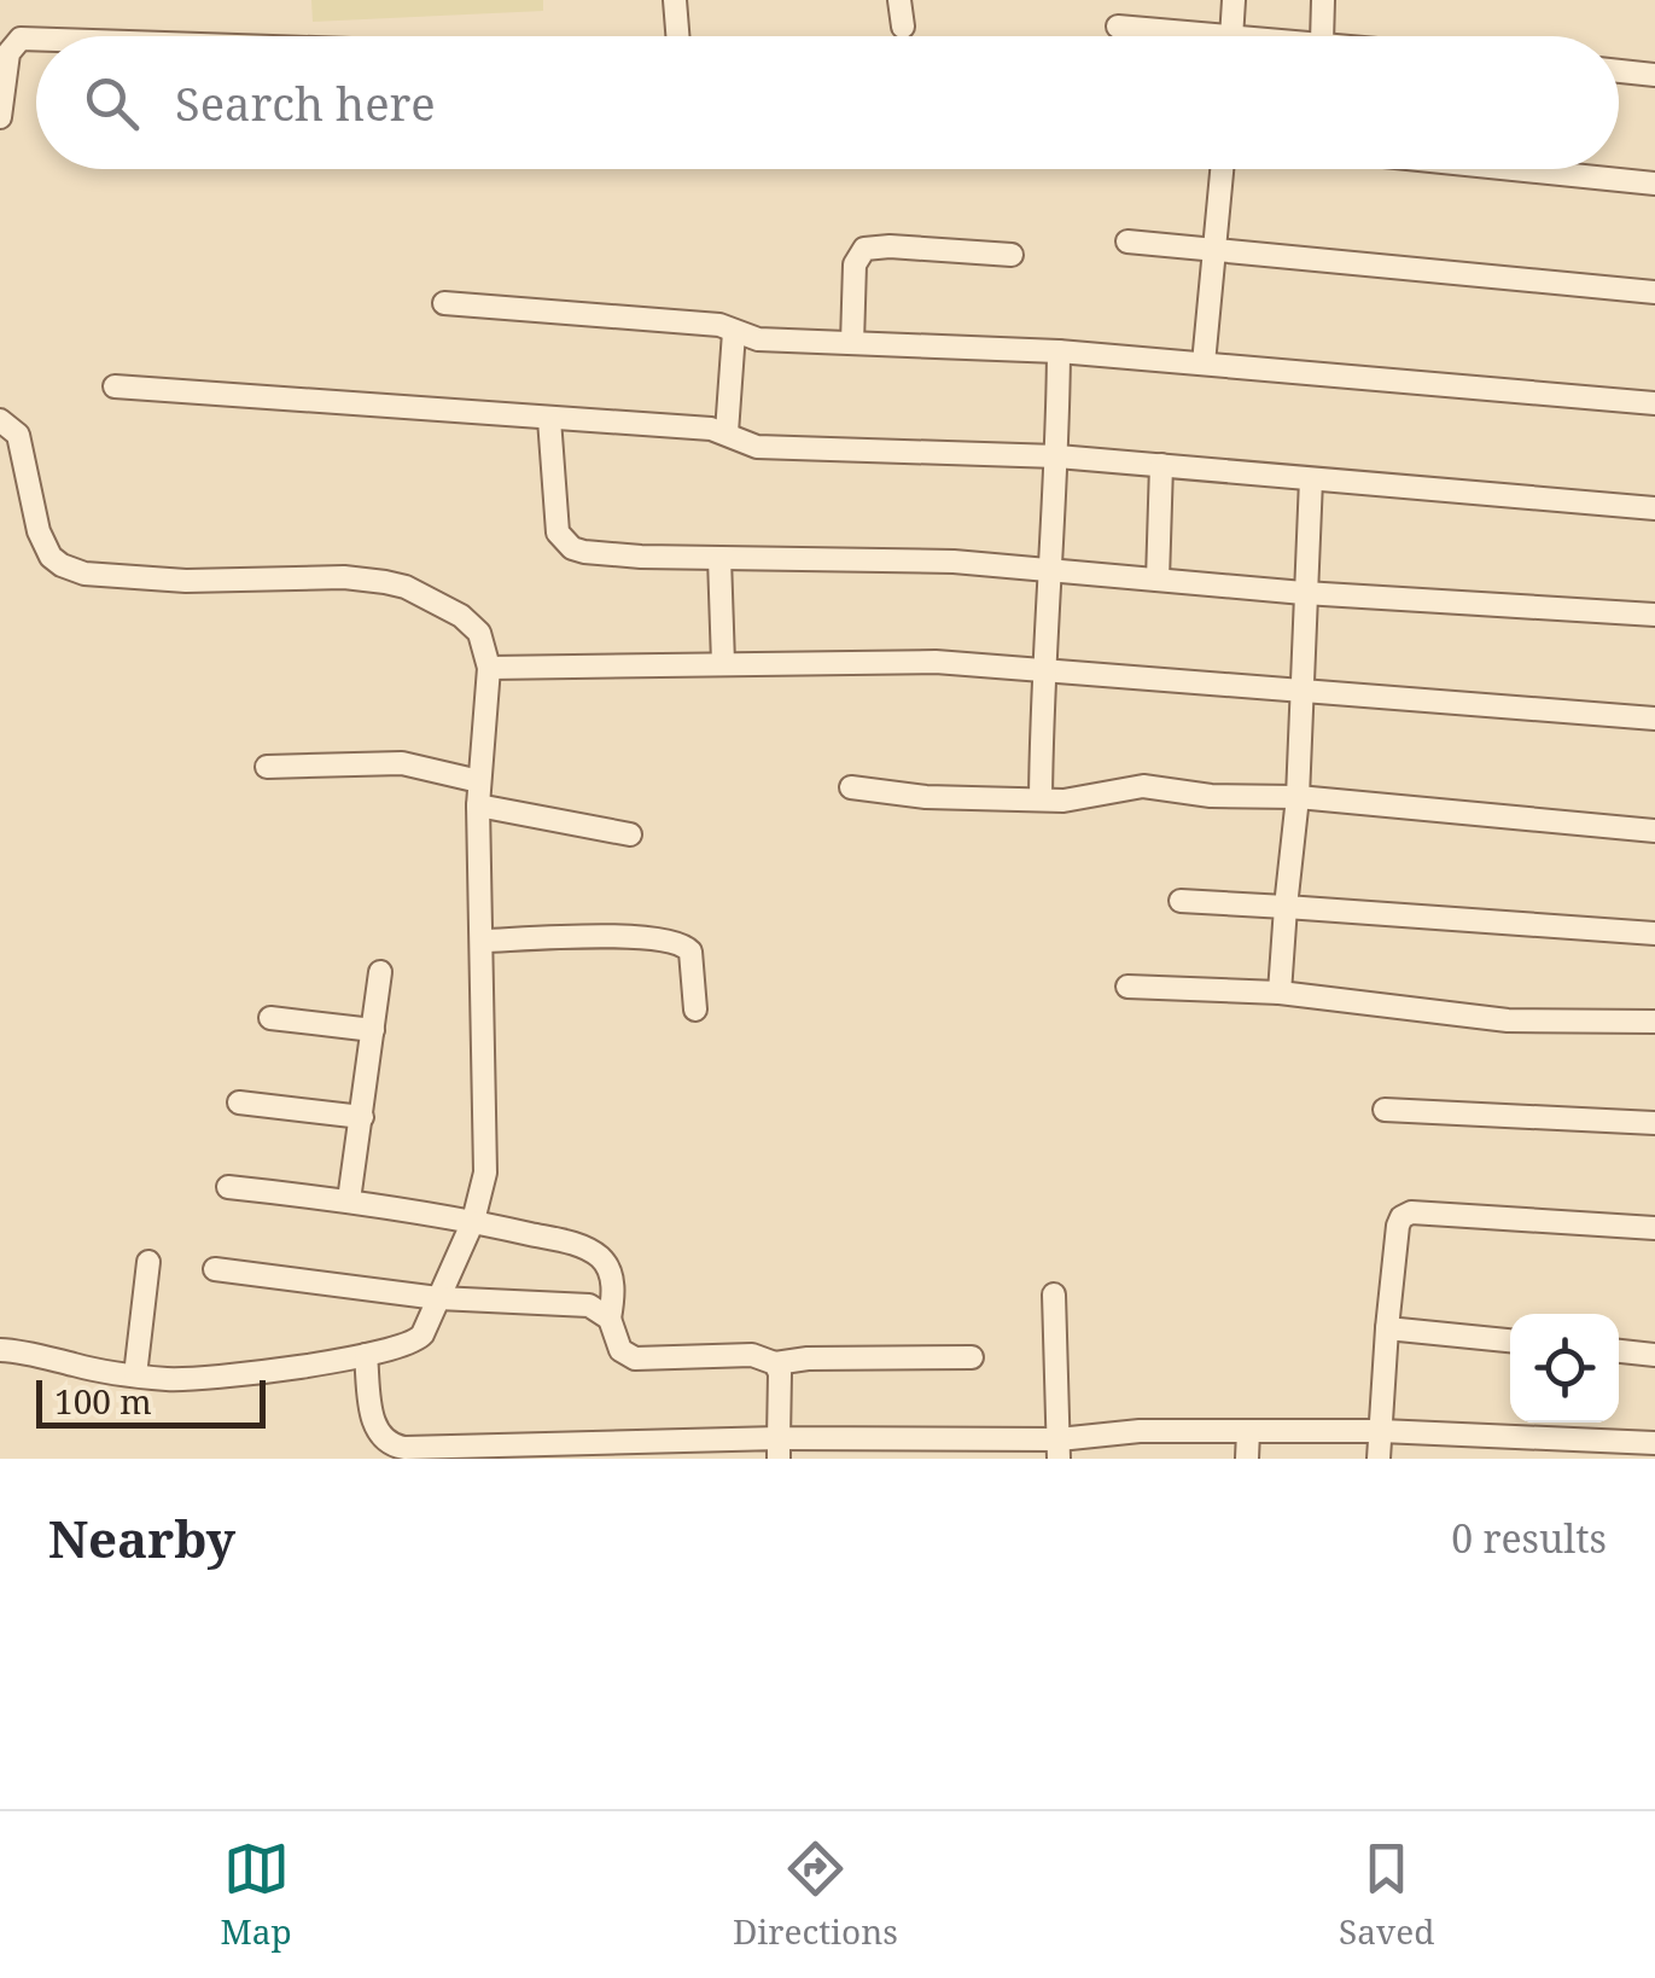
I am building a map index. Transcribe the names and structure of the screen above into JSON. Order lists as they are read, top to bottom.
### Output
{
  "scale_bar": "100 m",
  "page": {
    "search": "Search here",
    "scale": "100 m",
    "heading": ["Nearby", "0 results"],
    "nav": ["Map", "Directions", "Saved"]
  }
}
